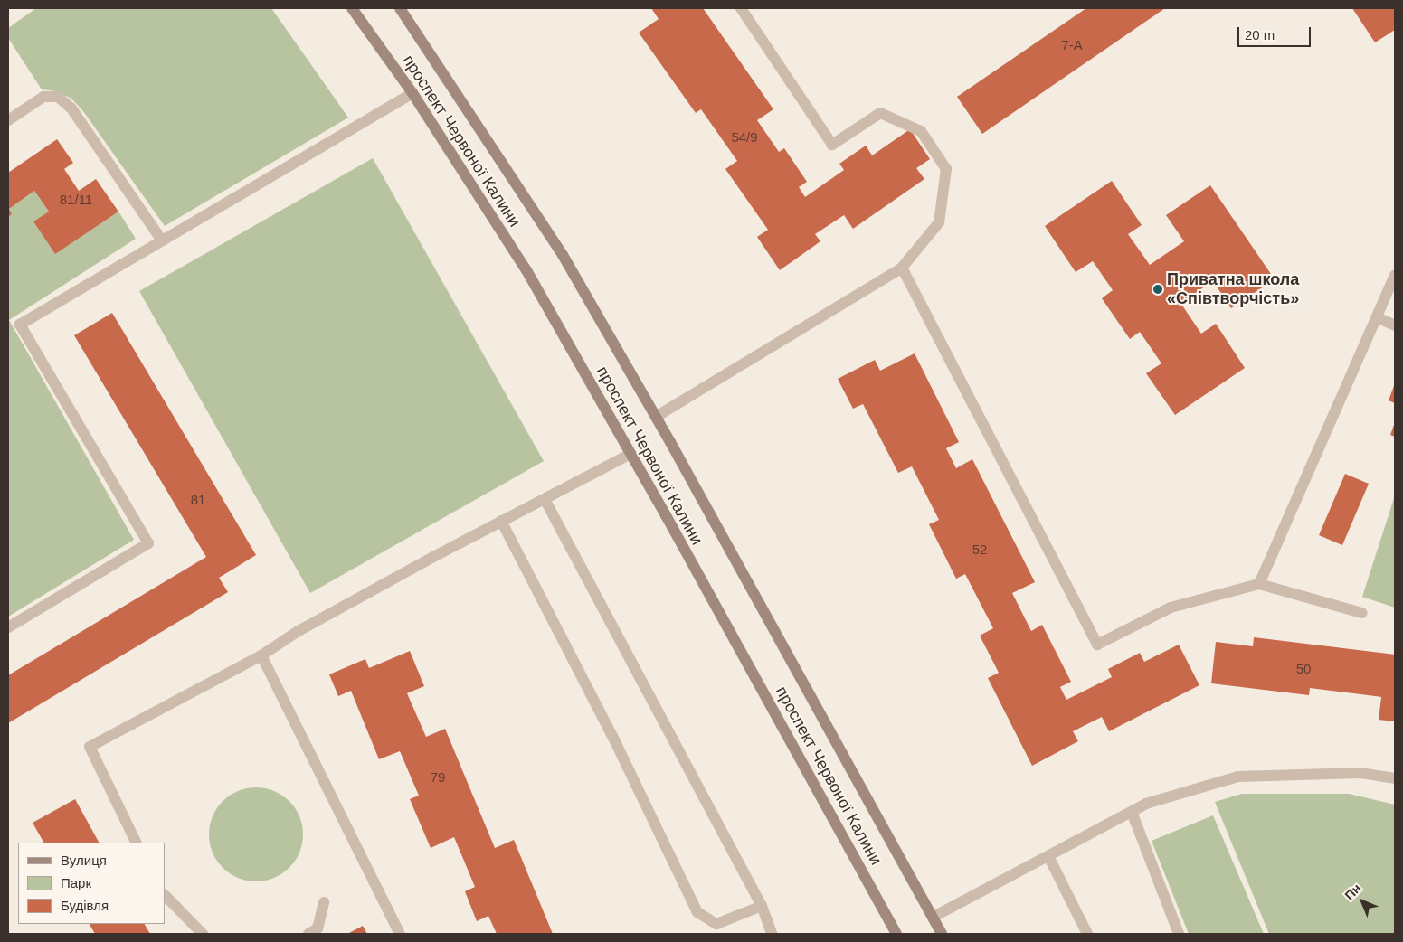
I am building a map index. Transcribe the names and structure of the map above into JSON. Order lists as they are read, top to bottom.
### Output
{
  "streets": {
    "main road": ["проспект Червоної Калини"]
  },
  "places": ["Приватна школа «Співтворчість»"],
  "house_numbers": [
    "7-А",
    "54/9",
    "81/11",
    "81",
    "52",
    "50",
    "79"
  ],
  "legend": ["Вулиця", "Парк", "Будівля"],
  "scale_bar": "20 m",
  "north": "top left"
}
